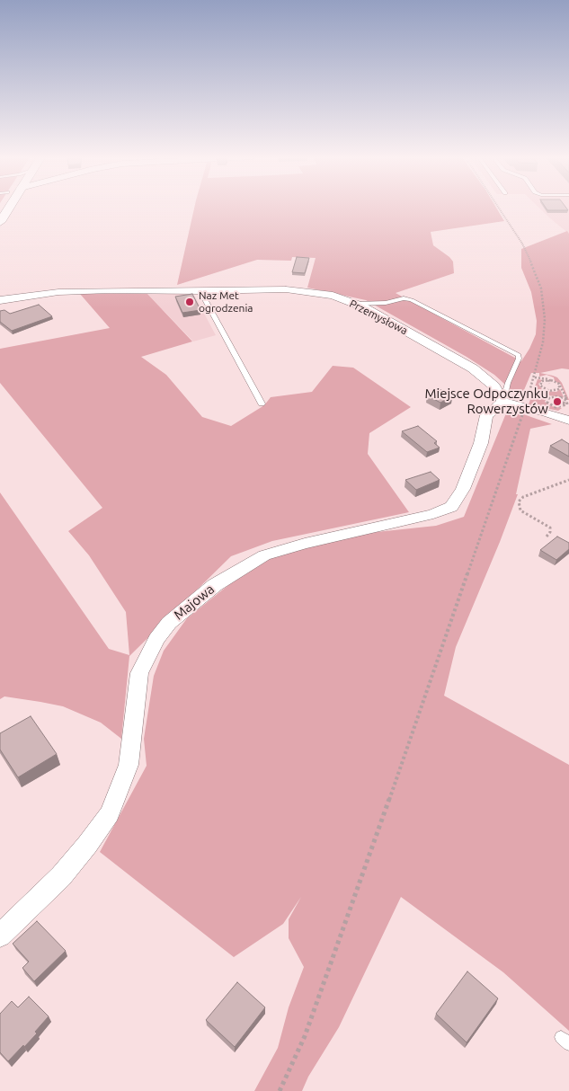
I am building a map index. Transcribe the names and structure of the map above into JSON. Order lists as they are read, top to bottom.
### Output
{
  "streets": {
    "street": ["Przemysłowa", "Majowa"]
  },
  "crossings": [
    ["Przemysłowa", "Majowa"]
  ],
  "places": ["Naz Met ogrodzenia", "Miejsce Odpoczynku Rowerzystów"]
}
